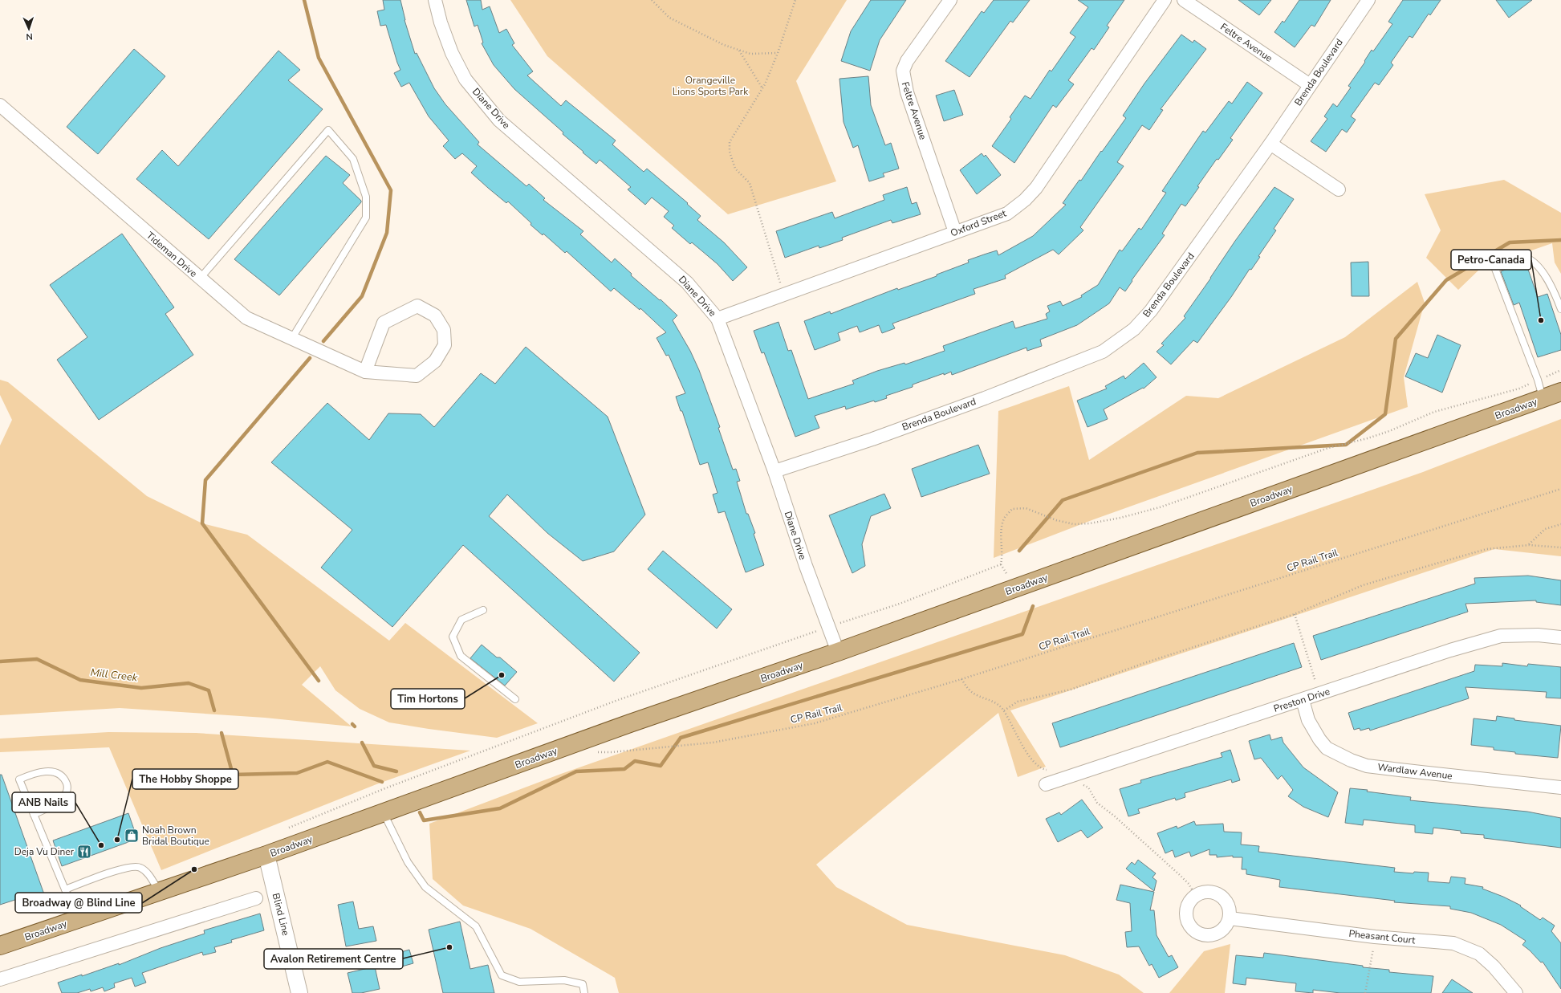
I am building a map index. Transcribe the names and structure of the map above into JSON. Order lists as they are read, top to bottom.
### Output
{
  "streets": {
    "main road": ["Broadway"],
    "street": [
      "Feltre Avenue",
      "Brenda Boulevard",
      "Diane Drive",
      "Oxford Street",
      "Tideman Drive",
      "Preston Drive",
      "Wardlaw Avenue",
      "Blind Line",
      "Pheasant Court"
    ],
    "path": ["CP Rail Trail"]
  },
  "crossings": [
    ["Feltre Avenue", "Brenda Boulevard"],
    ["Feltre Avenue", "Oxford Street"],
    ["Brenda Boulevard", "Diane Drive"],
    ["Diane Drive", "Oxford Street"],
    ["Diane Drive", "Broadway"],
    ["Broadway", "Blind Line"],
    ["Preston Drive", "Wardlaw Avenue"]
  ],
  "water": ["Mill Creek"],
  "parks": ["Orangeville Lions Sports Park"],
  "places": {
    "other": [
      "Petro-Canada",
      "Tim Hortons",
      "The Hobby Shoppe",
      "ANB Nails",
      "Broadway @ Blind Line",
      "Avalon Retirement Centre"
    ],
    "shop": ["Noah Brown Bridal Boutique"],
    "restaurant": ["Deja Vu Diner"]
  },
  "north": "bottom"
}
